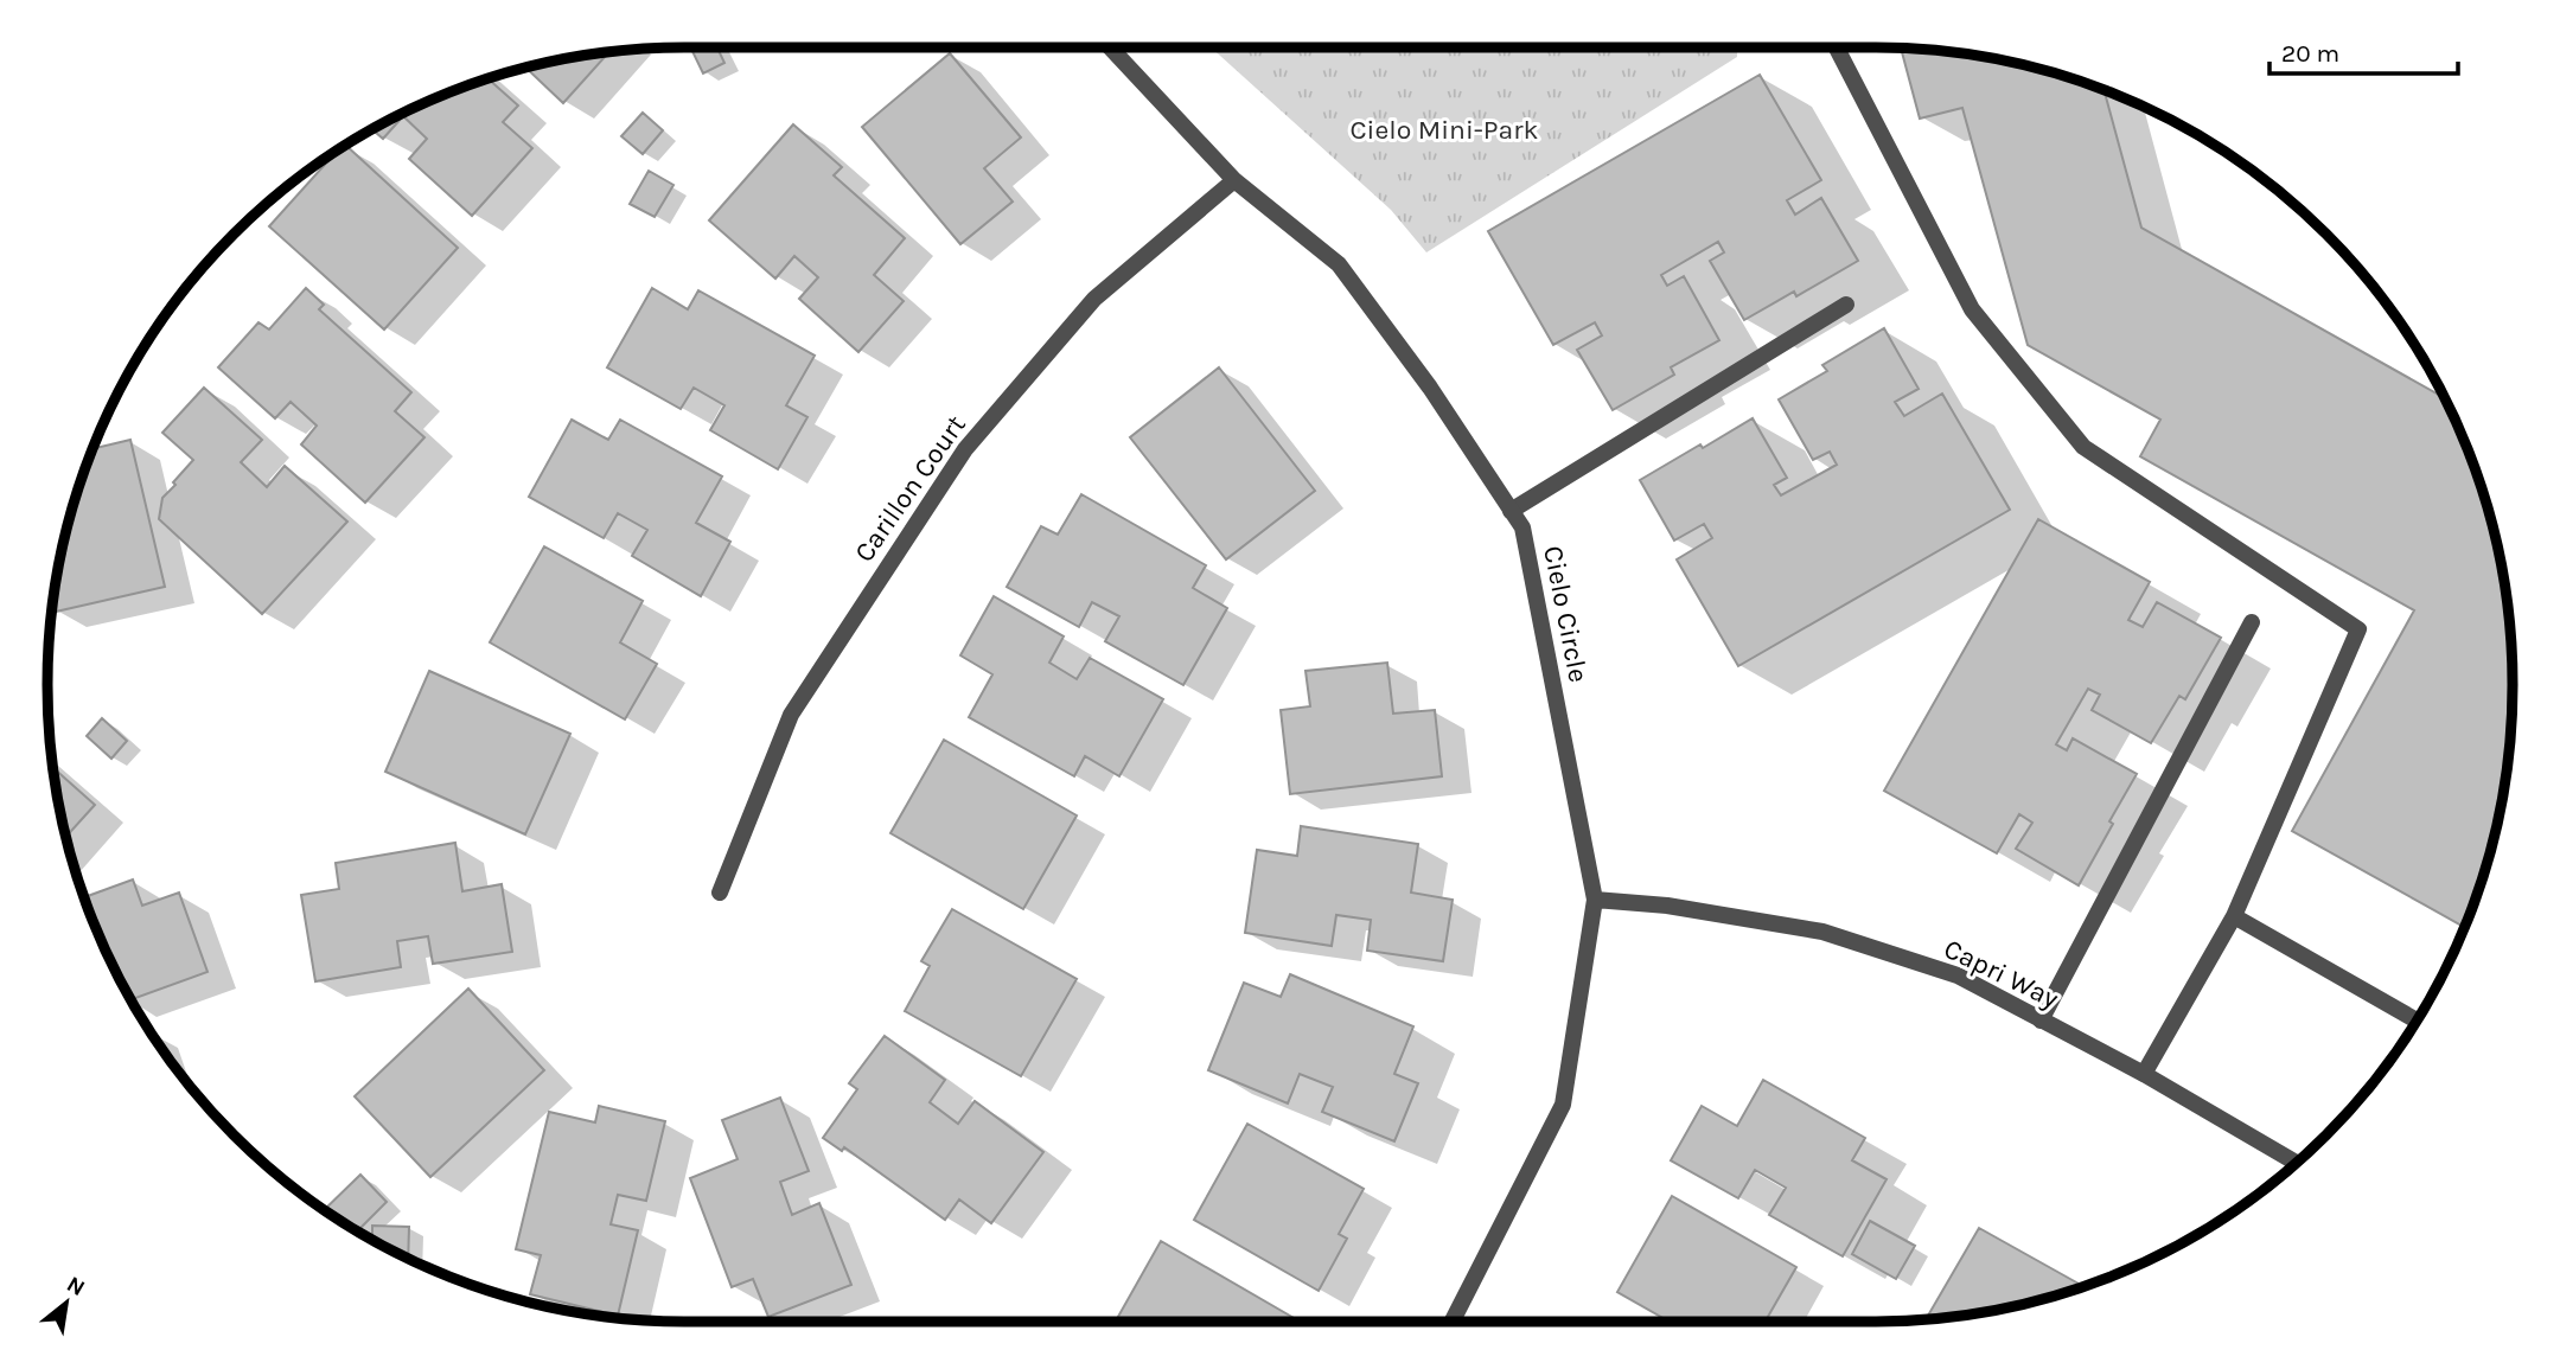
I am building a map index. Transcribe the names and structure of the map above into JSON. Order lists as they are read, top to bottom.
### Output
{
  "streets": {
    "street": ["Carillon Court", "Cielo Circle", "Capri Way"]
  },
  "crossings": [
    ["Carillon Court", "Cielo Circle"],
    ["Cielo Circle", "Capri Way"]
  ],
  "parks": ["Cielo Mini-Park"],
  "scale_bar": "20 m",
  "north": "top right"
}
